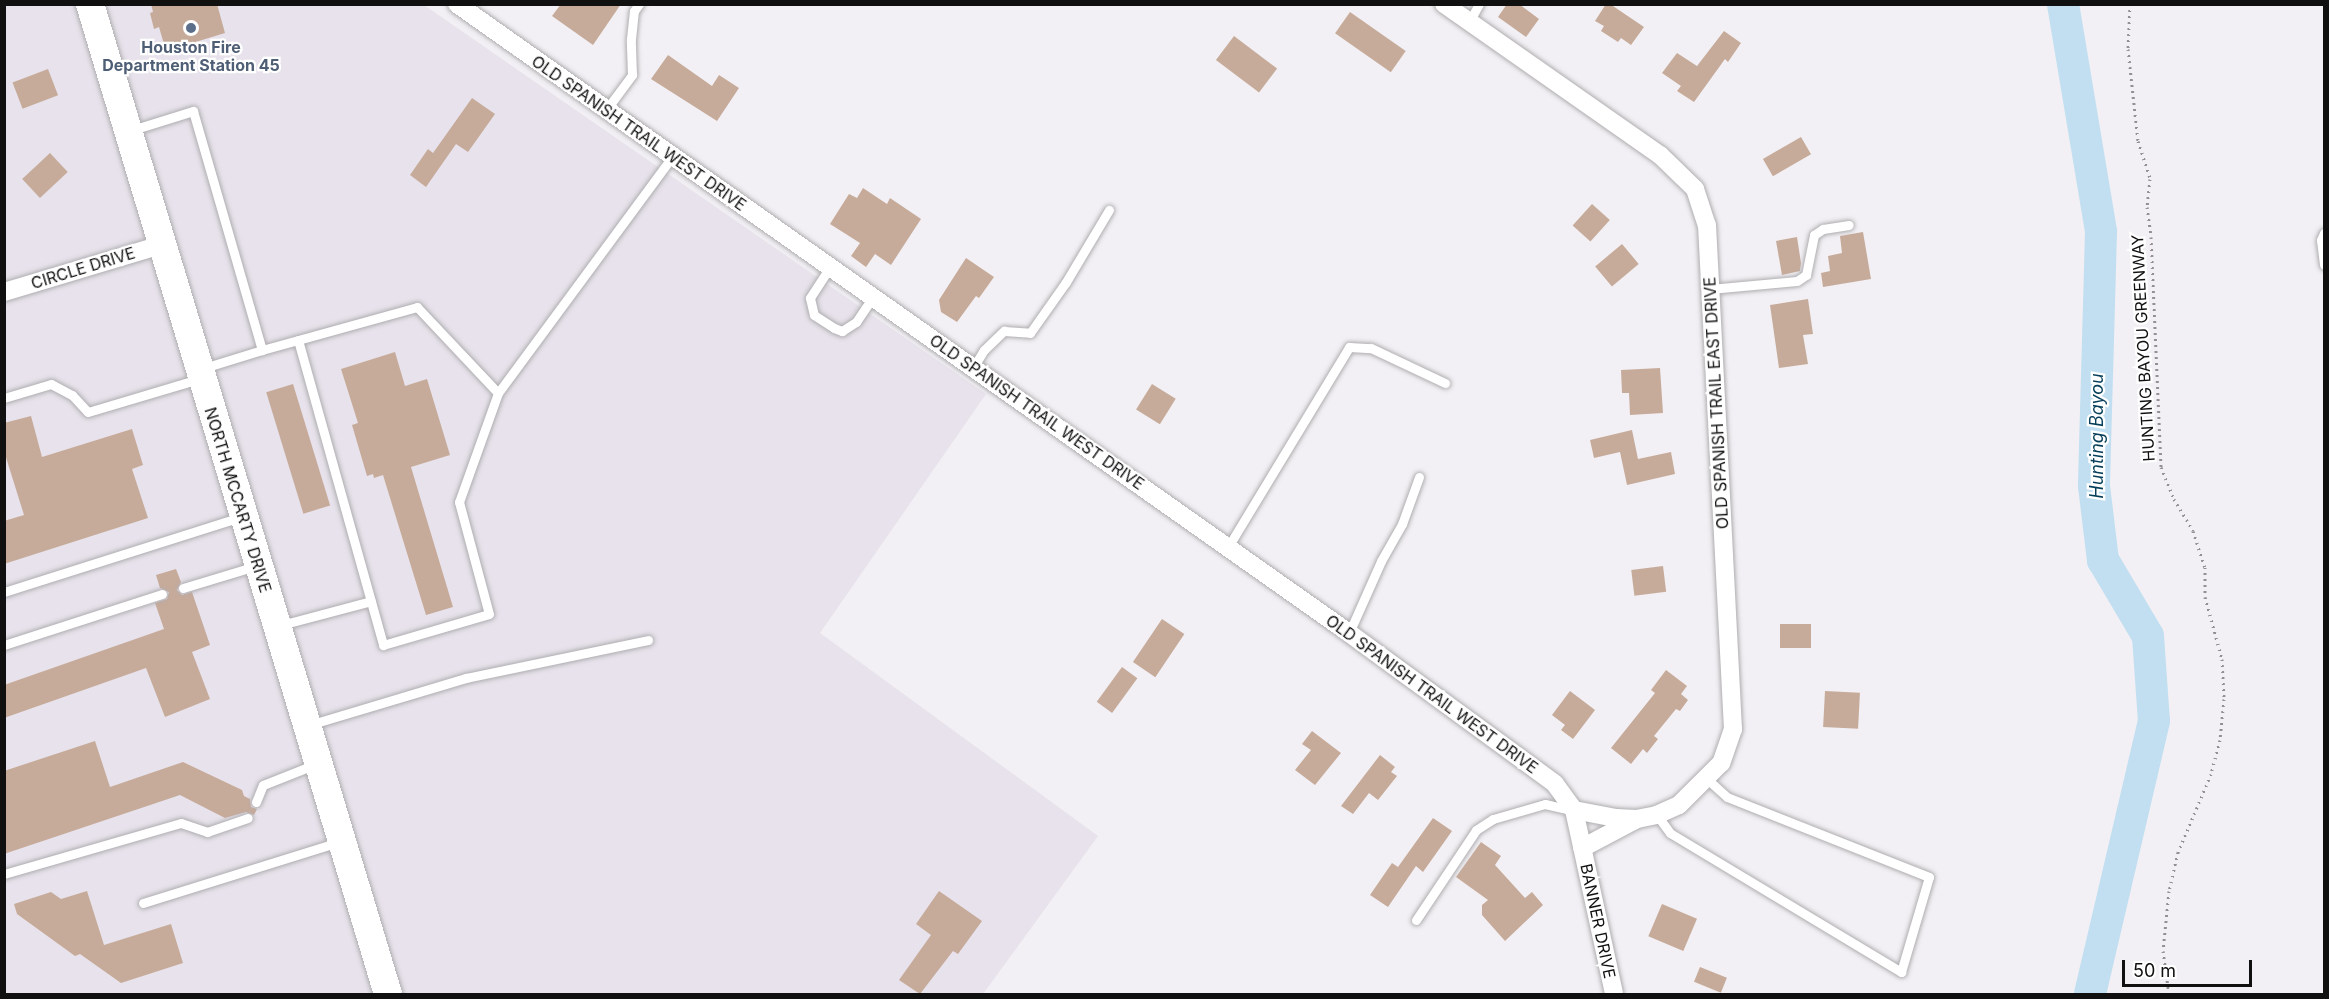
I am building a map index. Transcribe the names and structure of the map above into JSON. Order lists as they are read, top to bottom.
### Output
{
  "streets": {
    "main road": ["NORTH MCCARTY DRIVE"],
    "street": [
      "OLD SPANISH TRAIL WEST DRIVE",
      "CIRCLE DRIVE",
      "OLD SPANISH TRAIL EAST DRIVE",
      "BANNER DRIVE"
    ],
    "path": ["HUNTING BAYOU GREENWAY"]
  },
  "crossings": [
    ["OLD SPANISH TRAIL WEST DRIVE", "OLD SPANISH TRAIL EAST DRIVE"],
    ["OLD SPANISH TRAIL WEST DRIVE", "BANNER DRIVE"],
    ["CIRCLE DRIVE", "NORTH MCCARTY DRIVE"],
    ["OLD SPANISH TRAIL EAST DRIVE", "BANNER DRIVE"]
  ],
  "water": ["Hunting Bayou"],
  "places": ["Houston Fire Department Station 45"],
  "scale_bar": "50 m"
}
